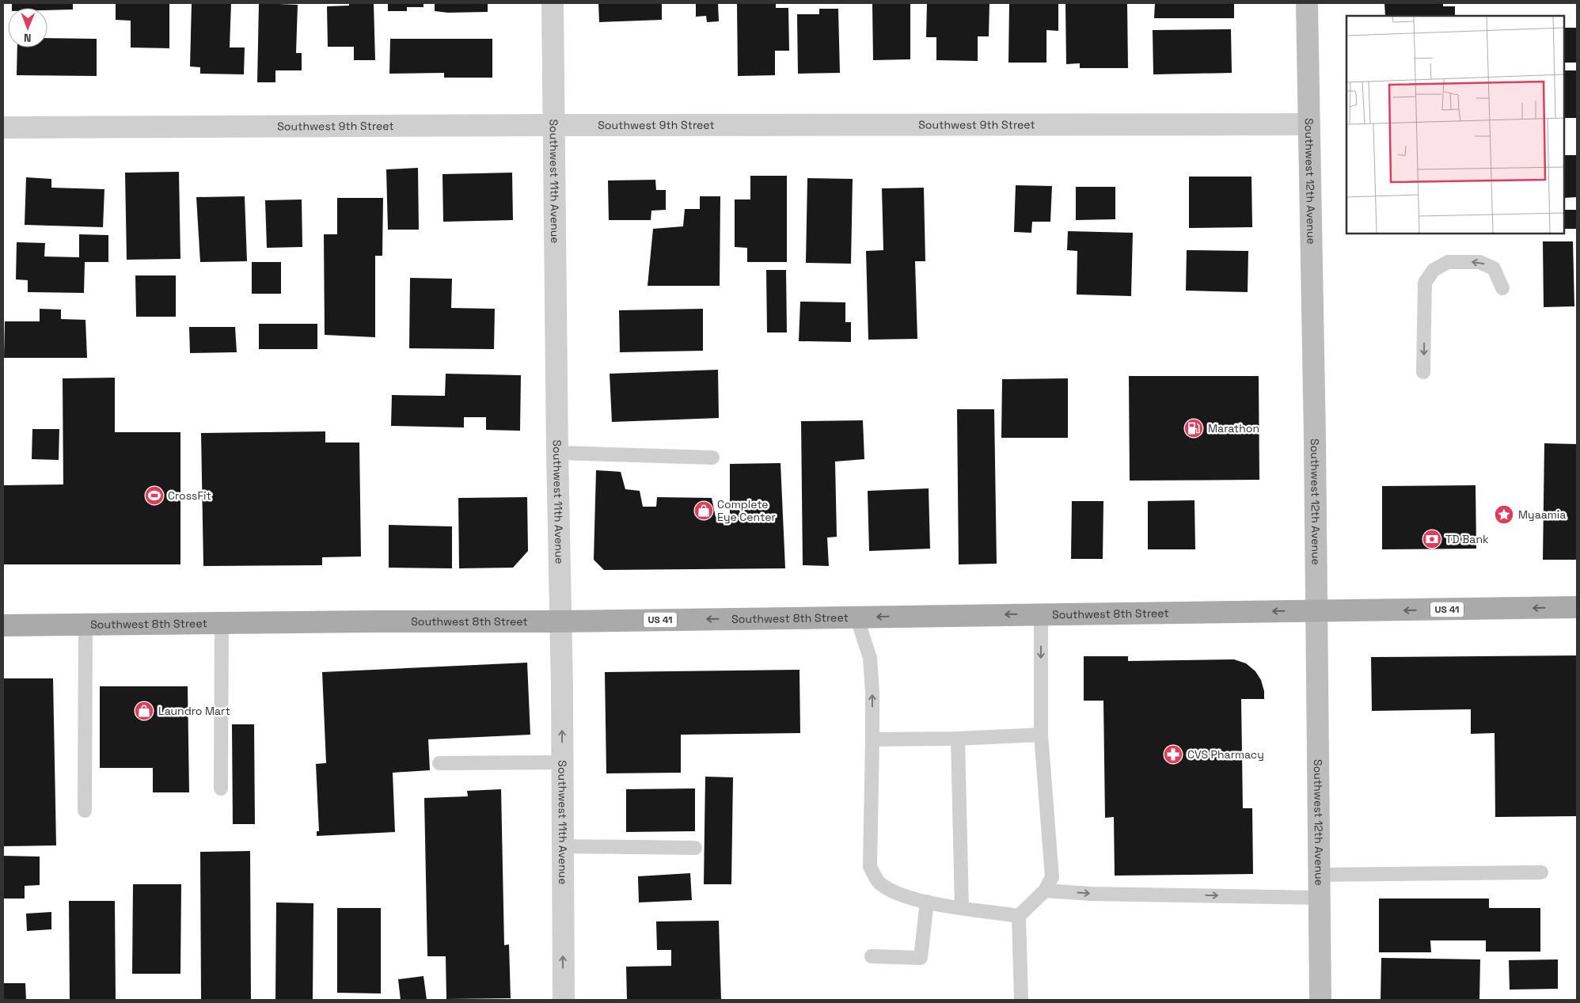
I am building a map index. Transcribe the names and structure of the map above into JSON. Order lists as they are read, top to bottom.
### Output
{
  "streets": {
    "main road": ["Southwest 12th Avenue", "US 41", "Southwest 8th Street"],
    "street": ["Southwest 9th Street", "Southwest 11th Avenue"]
  },
  "crossings": [
    ["Southwest 9th Street", "Southwest 11th Avenue"],
    ["Southwest 9th Street", "Southwest 12th Avenue"],
    ["Southwest 11th Avenue", "Southwest 8th Street"],
    ["Southwest 12th Avenue", "Southwest 8th Street"]
  ],
  "one_way": ["Southwest 8th Street"],
  "places": {
    "fuel station": ["Marathon"],
    "sports": ["CrossFit"],
    "shop": ["Complete Eye Center", "Laundro Mart"],
    "place": ["Myaamia"],
    "bank": ["TD Bank"],
    "pharmacy": ["CVS Pharmacy"]
  },
  "north": "bottom"
}
